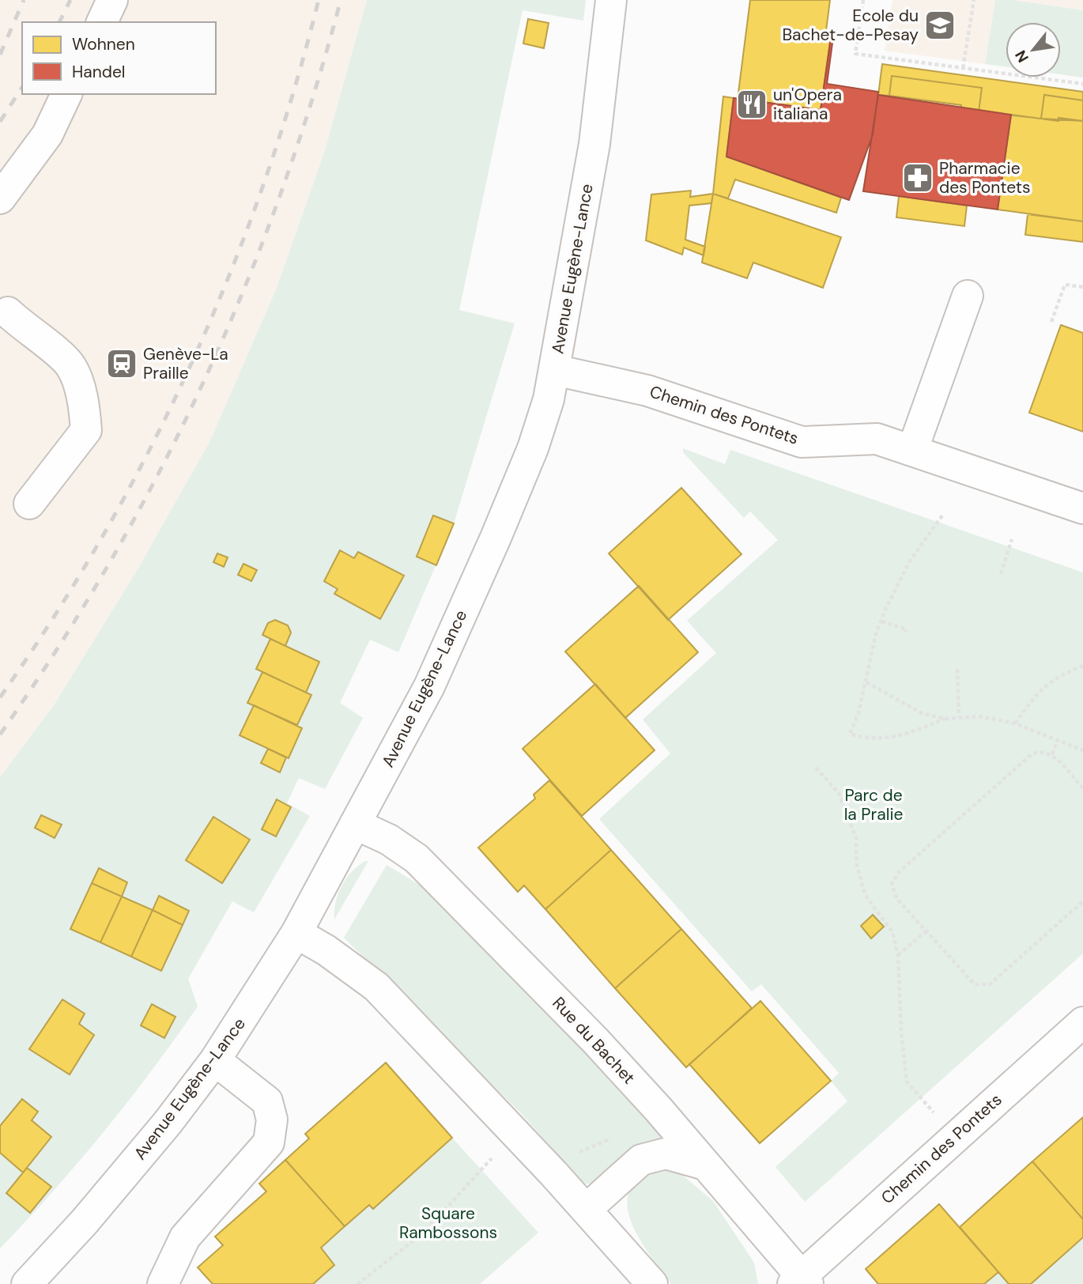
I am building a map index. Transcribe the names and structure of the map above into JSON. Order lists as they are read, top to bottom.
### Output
{
  "streets": {
    "street": ["Avenue Eugène-Lance", "Chemin des Pontets", "Rue du Bachet"]
  },
  "crossings": [
    ["Avenue Eugène-Lance", "Chemin des Pontets"],
    ["Avenue Eugène-Lance", "Rue du Bachet"],
    ["Chemin des Pontets", "Rue du Bachet"]
  ],
  "parks": ["Parc de la Pralie", "Square Rambossons"],
  "places": {
    "school or university": ["Ecole du Bachet-de-Pesay"],
    "restaurant": ["un'Opera italiana"],
    "pharmacy": ["Pharmacie des Pontets"],
    "station": ["Genève-La Praille"]
  },
  "legend": ["Wohnen", "Handel"],
  "north": "bottom left"
}
